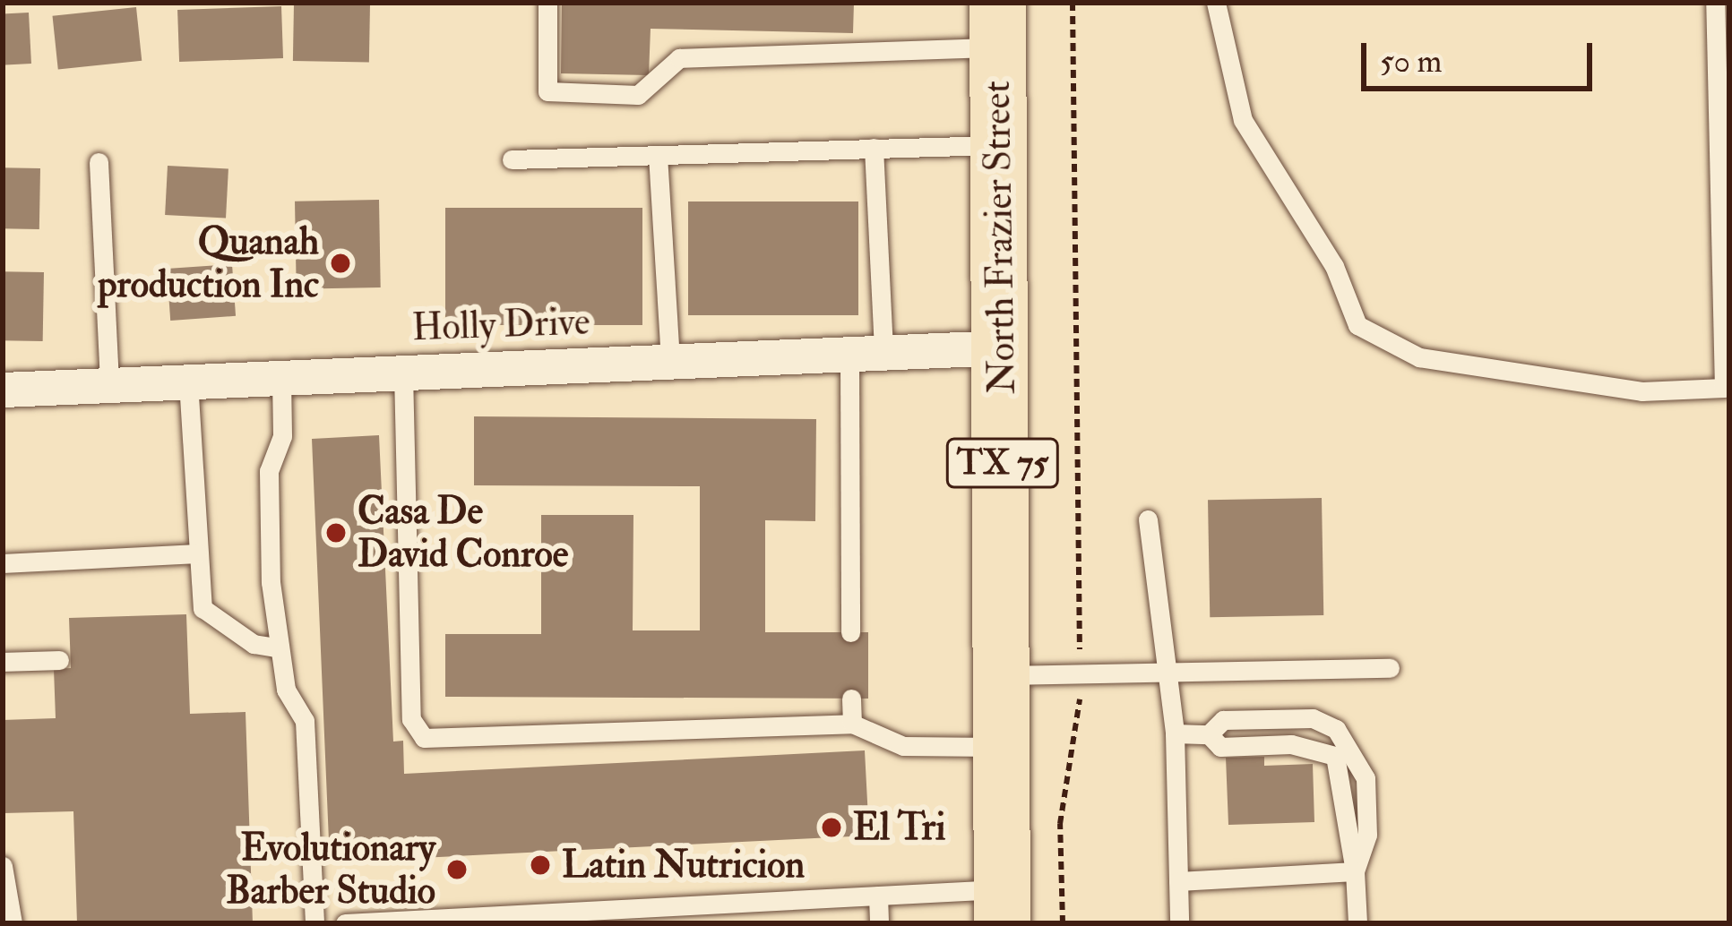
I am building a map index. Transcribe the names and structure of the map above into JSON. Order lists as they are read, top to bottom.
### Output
{
  "streets": {
    "main road": ["North Frazier Street", "TX 75"],
    "street": ["Holly Drive"]
  },
  "crossings": [
    ["North Frazier Street", "Holly Drive"]
  ],
  "places": [
    "Quanah production Inc",
    "Casa De David Conroe",
    "El Tri",
    "Latin Nutricion",
    "Evolutionary Barber Studio"
  ],
  "scale_bar": "50 m"
}
